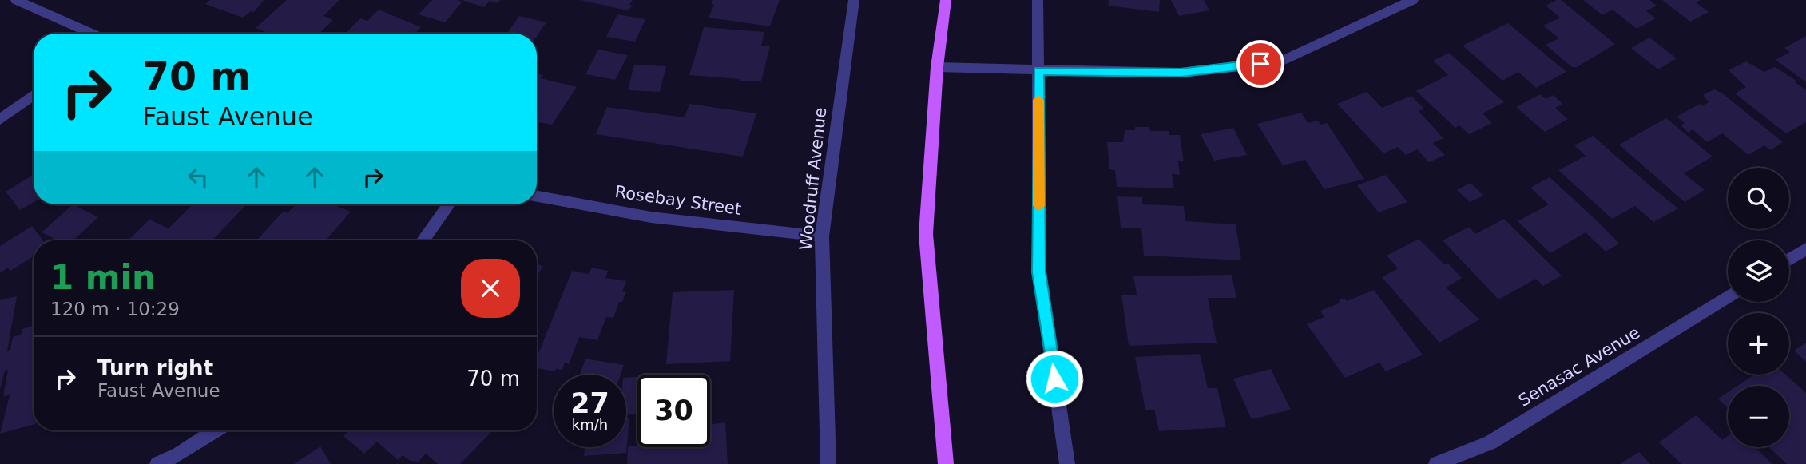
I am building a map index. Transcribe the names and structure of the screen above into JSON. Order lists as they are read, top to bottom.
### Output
{
  "streets": {
    "street": ["Woodruff Avenue", "Rosebay Street", "Senasac Avenue"]
  },
  "crossings": [
    ["Woodruff Avenue", "Rosebay Street"]
  ],
  "page": {
    "turn": ["70 m", "Faust Avenue"],
    "map_buttons": ["+", "−"],
    "heading": ["1 min", "120 m · 10:29"],
    "list": [
      {
        "name": "Turn right",
        "note": "Faust Avenue",
        "value": "70 m"
      }
    ],
    "speed": "27 km/h",
    "limit": "30"
  }
}
